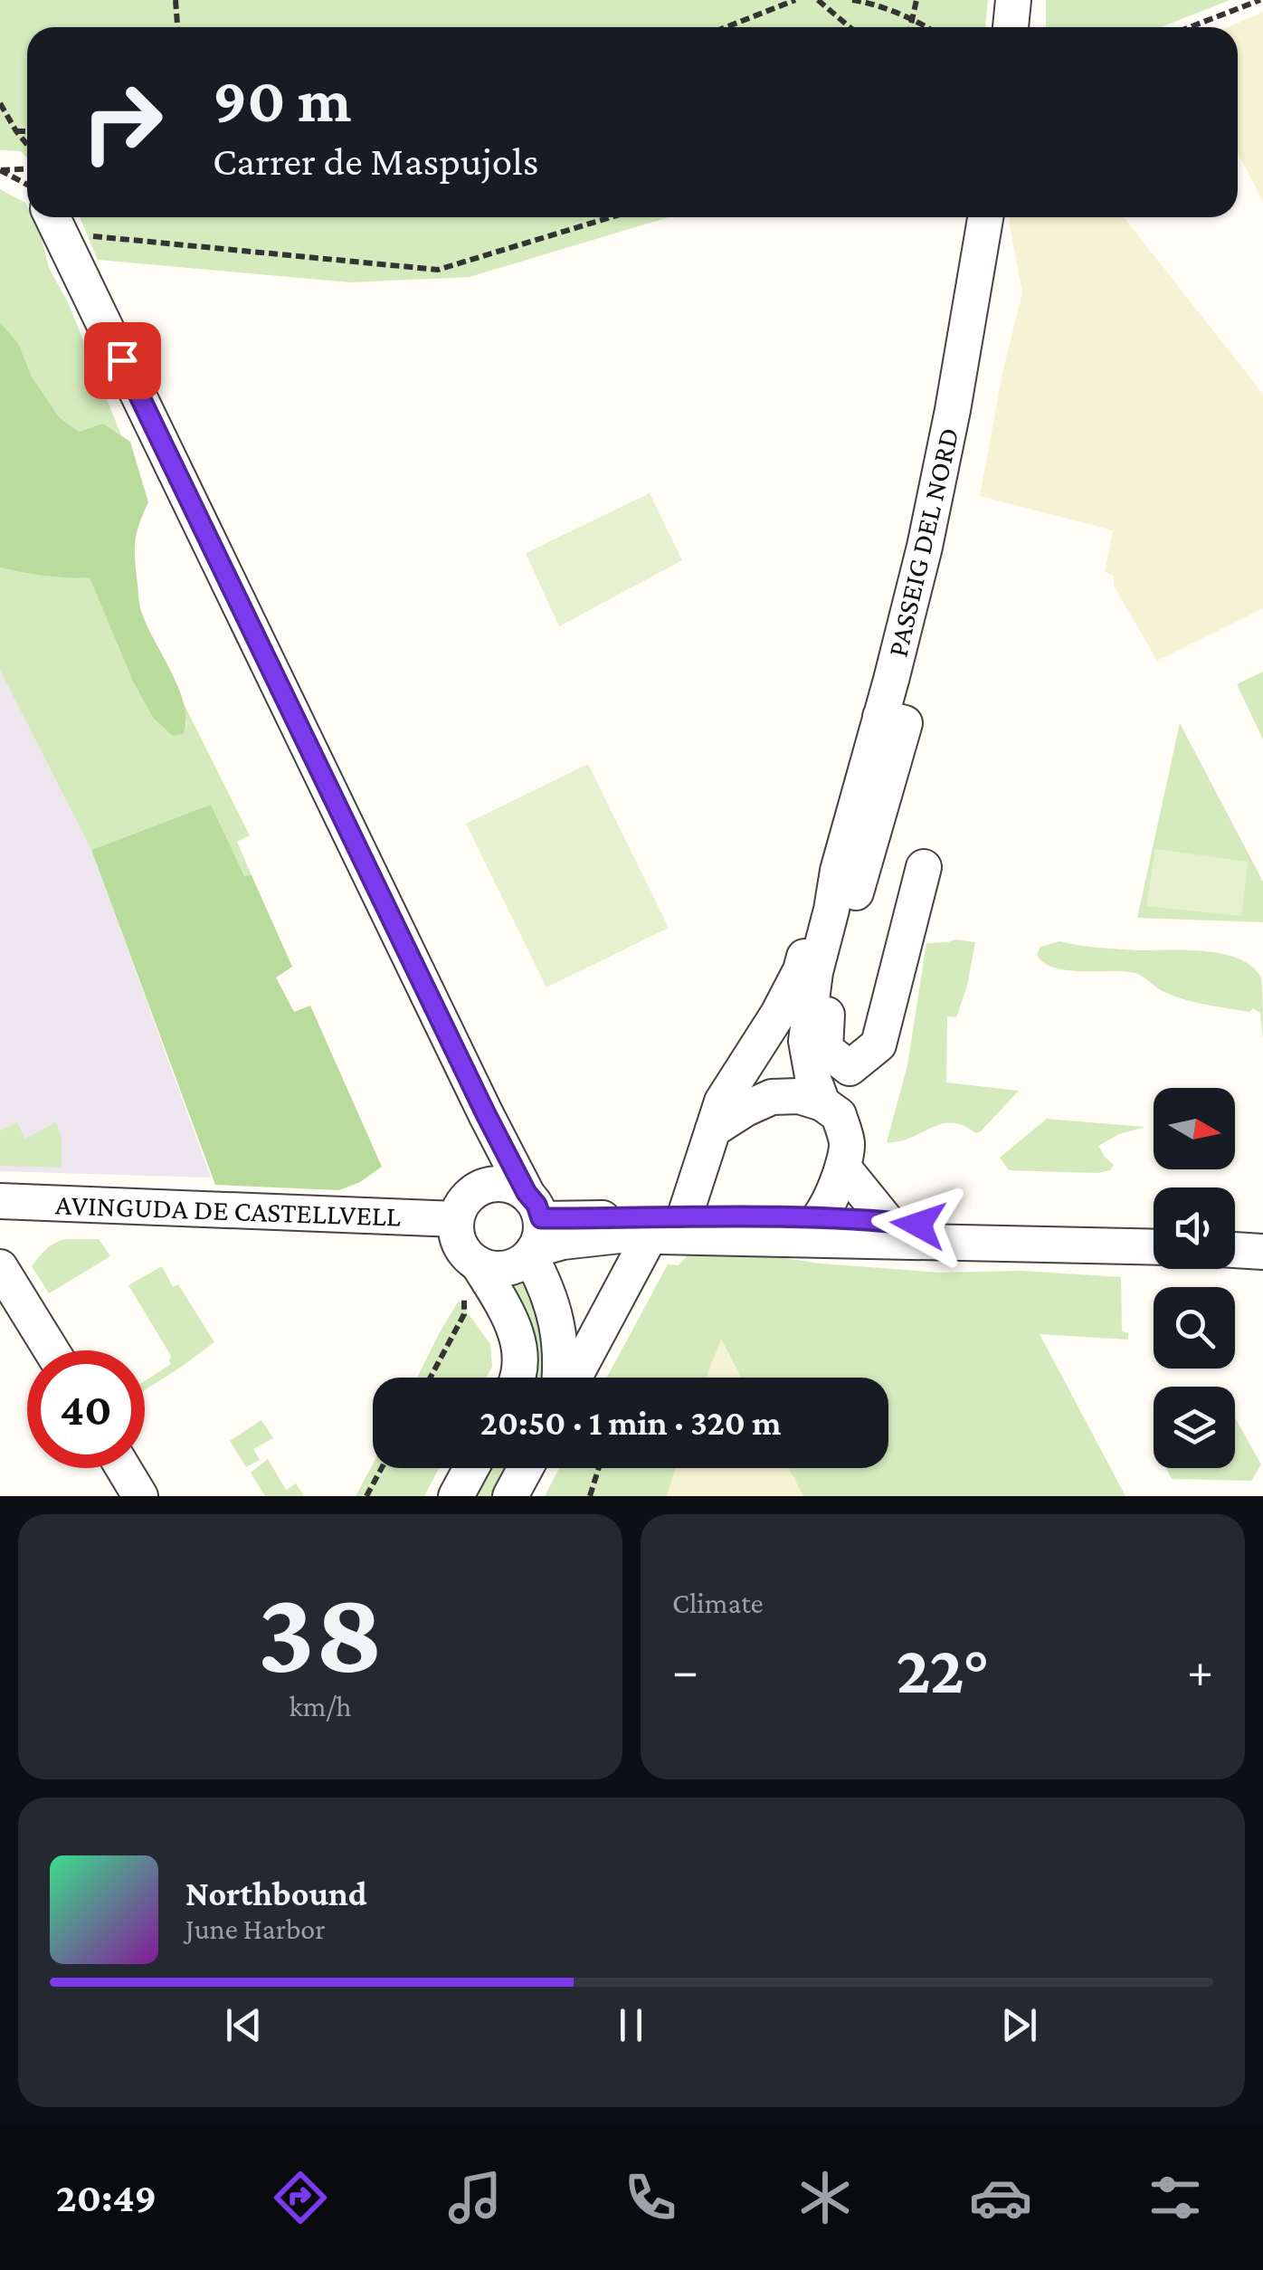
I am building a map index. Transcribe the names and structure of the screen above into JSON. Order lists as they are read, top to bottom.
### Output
{
  "streets": {
    "street": ["PASSEIG DEL NORD", "AVINGUDA DE CASTELLVELL"]
  },
  "north": "right",
  "page": {
    "turn": ["90 m", "Carrer de Maspujols"],
    "limit": "40",
    "trip": "20:50 · 1 min · 320 m",
    "tile": [
      ["38", "km/h"],
      "Climate"
    ],
    "heat": ["−", "22°", "+"],
    "song": ["Northbound", "June Harbor"],
    "tabs": "20:49"
  }
}
